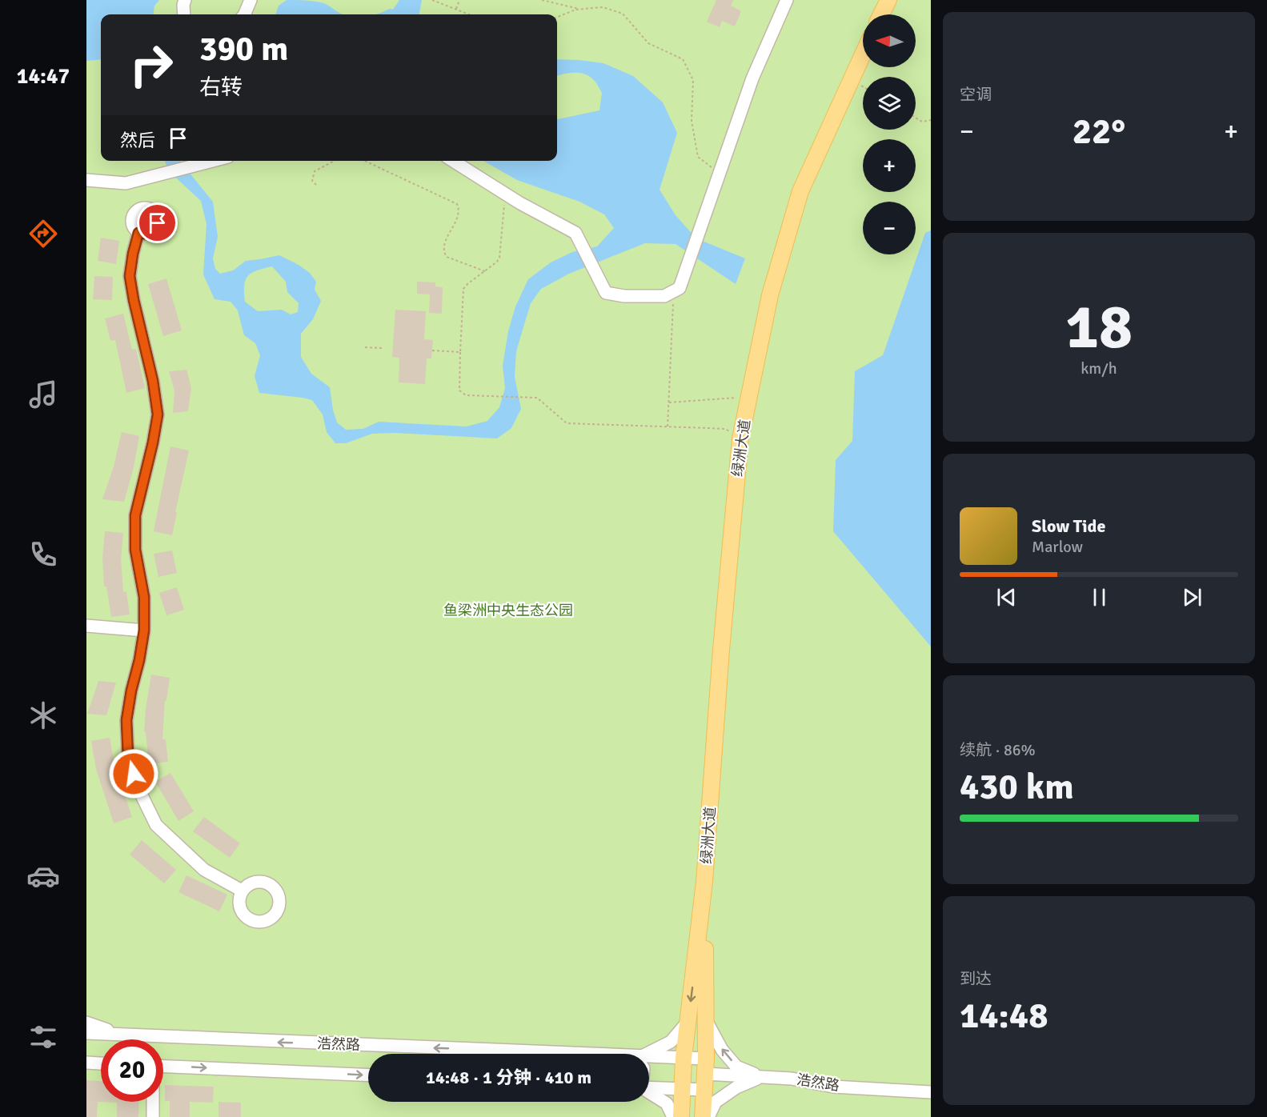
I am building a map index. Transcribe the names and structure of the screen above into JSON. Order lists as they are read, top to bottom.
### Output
{
  "streets": {
    "main road": ["绿洲大道"],
    "street": ["浩然路"]
  },
  "crossings": [
    ["绿洲大道", "浩然路"]
  ],
  "parks": ["鱼梁洲中央生态公园"],
  "north": "left",
  "page": {
    "tabs": "14:47",
    "tile": [
      "空调",
      ["18", "km/h"],
      ["续航 · 86%", "430 km"],
      ["到达", "14:48"]
    ],
    "map_buttons": ["+", "−"],
    "turn": ["390 m", "右转"],
    "heat": ["−", "22°", "+"],
    "then": "然后",
    "song": ["Slow Tide", "Marlow"],
    "limit": "20",
    "trip": "14:48 · 1 分钟 · 410 m"
  }
}
